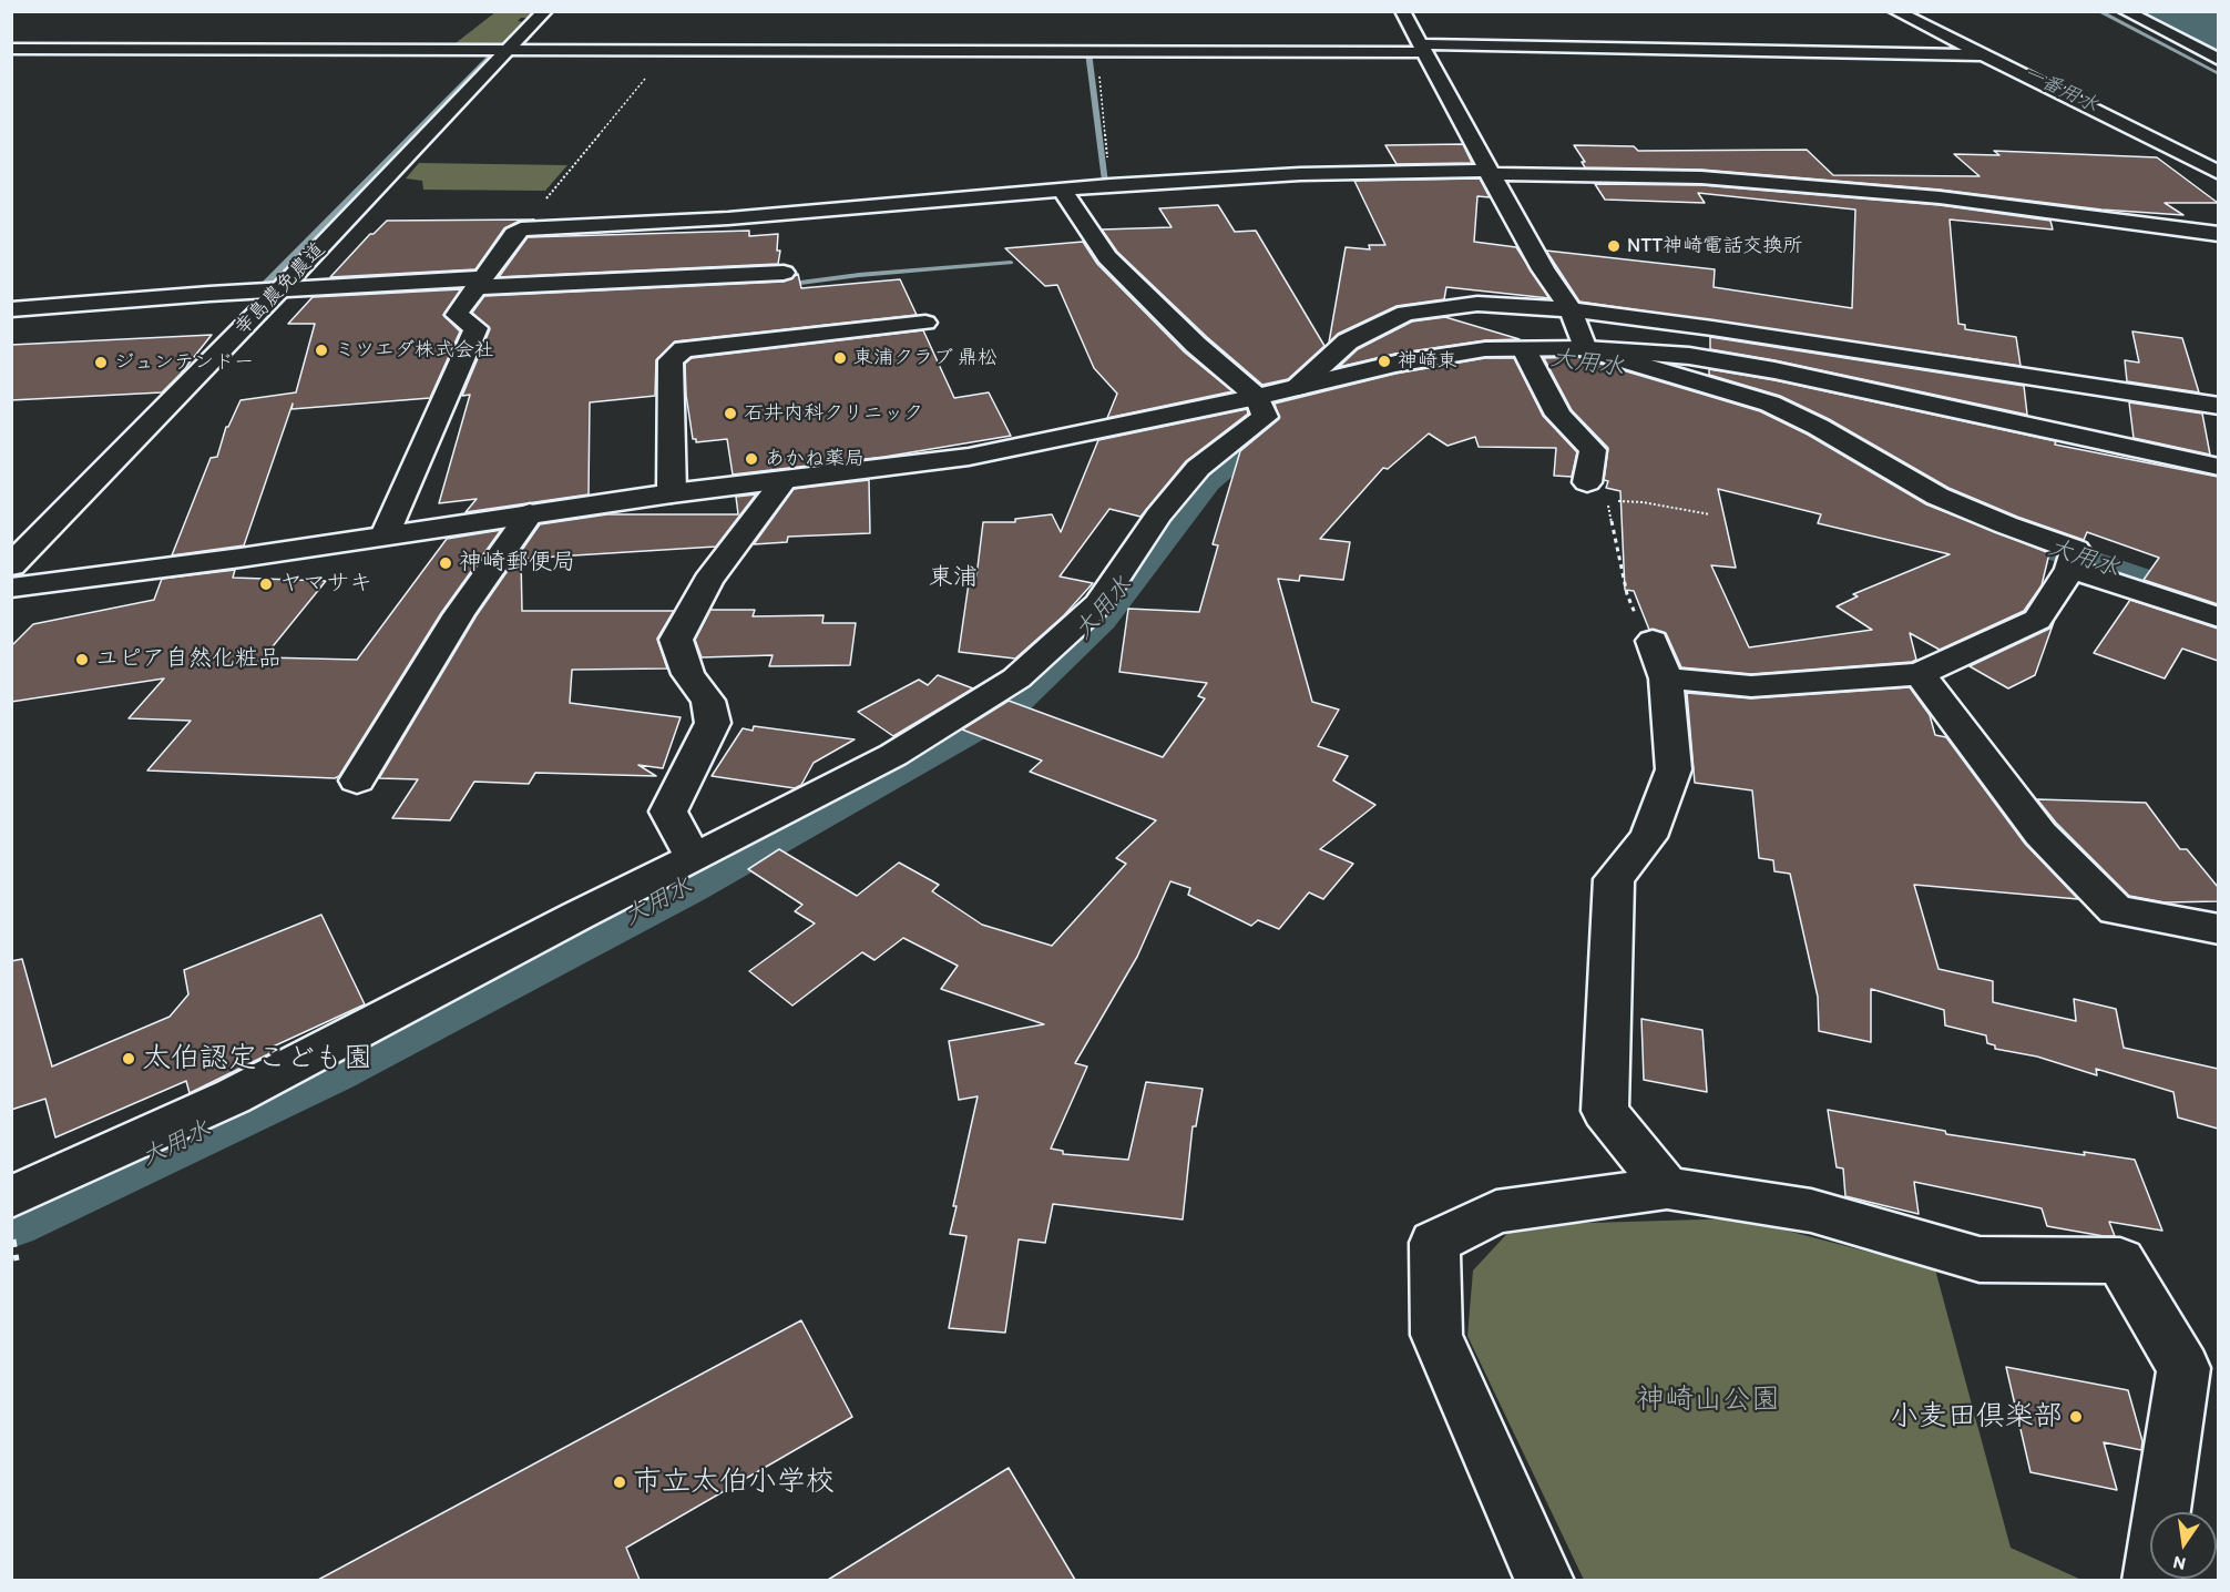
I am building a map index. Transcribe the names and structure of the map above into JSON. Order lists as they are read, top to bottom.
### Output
{
  "streets": {
    "street": ["幸島農免農道"]
  },
  "districts": ["東浦"],
  "water": ["一番用水", "大用水"],
  "parks": ["神崎山公園"],
  "places": [
    "NTT神崎電話交換所",
    "ミツエダ株式会社",
    "東浦クラブ 鼎松",
    "神崎東",
    "ジュンテンドー",
    "石井内科クリニック",
    "あかね薬局",
    "神崎郵便局",
    "ヤマサキ",
    "ユピア自然化粧品",
    "太伯認定こども園",
    "小麦田倶楽部",
    "市立太伯小学校"
  ],
  "north": "bottom"
}
